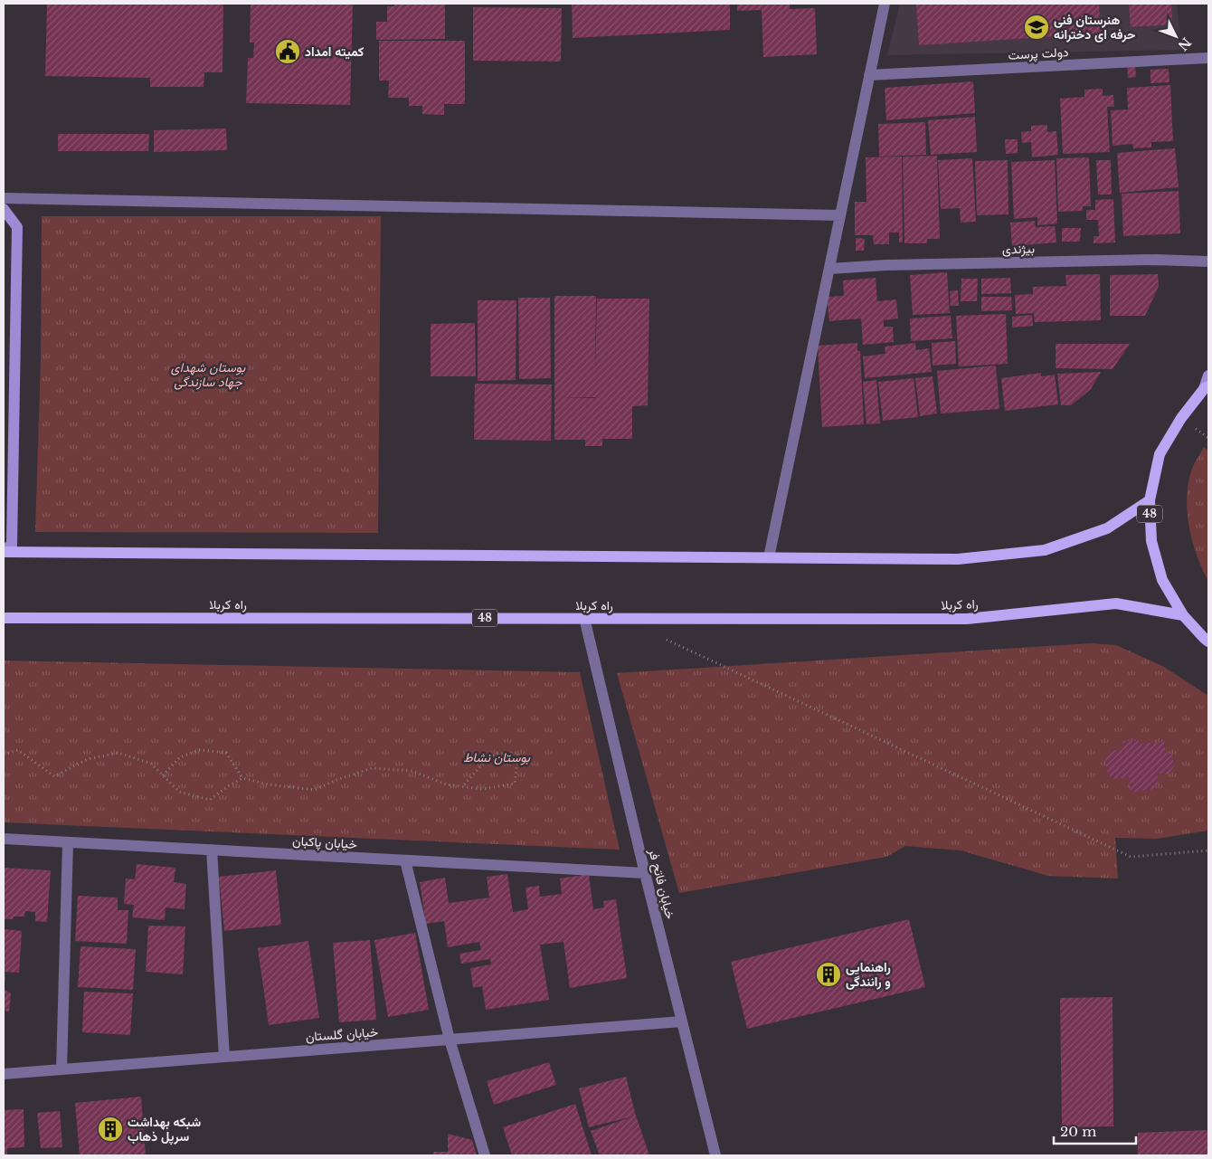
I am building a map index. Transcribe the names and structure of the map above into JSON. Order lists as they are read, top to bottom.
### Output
{
  "streets": {
    "main road": ["48", "راه کربلا"],
    "street": [
      "دولت پرست",
      "بیژندی",
      "خیابان پاکبان",
      "خیابان فاتح فر",
      "خیابان گلستان"
    ]
  },
  "crossings": [
    ["48", "راه کربلا"],
    ["راه کربلا", "خیابان فاتح فر"],
    ["خیابان پاکبان", "خیابان فاتح فر"],
    ["خیابان فاتح فر", "خیابان گلستان"]
  ],
  "parks": ["بوستان شهدای جهاد سازندگی", "بوستان نشاط"],
  "places": {
    "school or university": ["هنرستان فنی حرفه ای دخترانه"],
    "public building": ["کمیته امداد"],
    "building": ["راهنمایی و رانندگی", "شبکه بهداشت سرپل ذهاب"]
  },
  "scale_bar": "20 m",
  "north": "bottom right"
}
